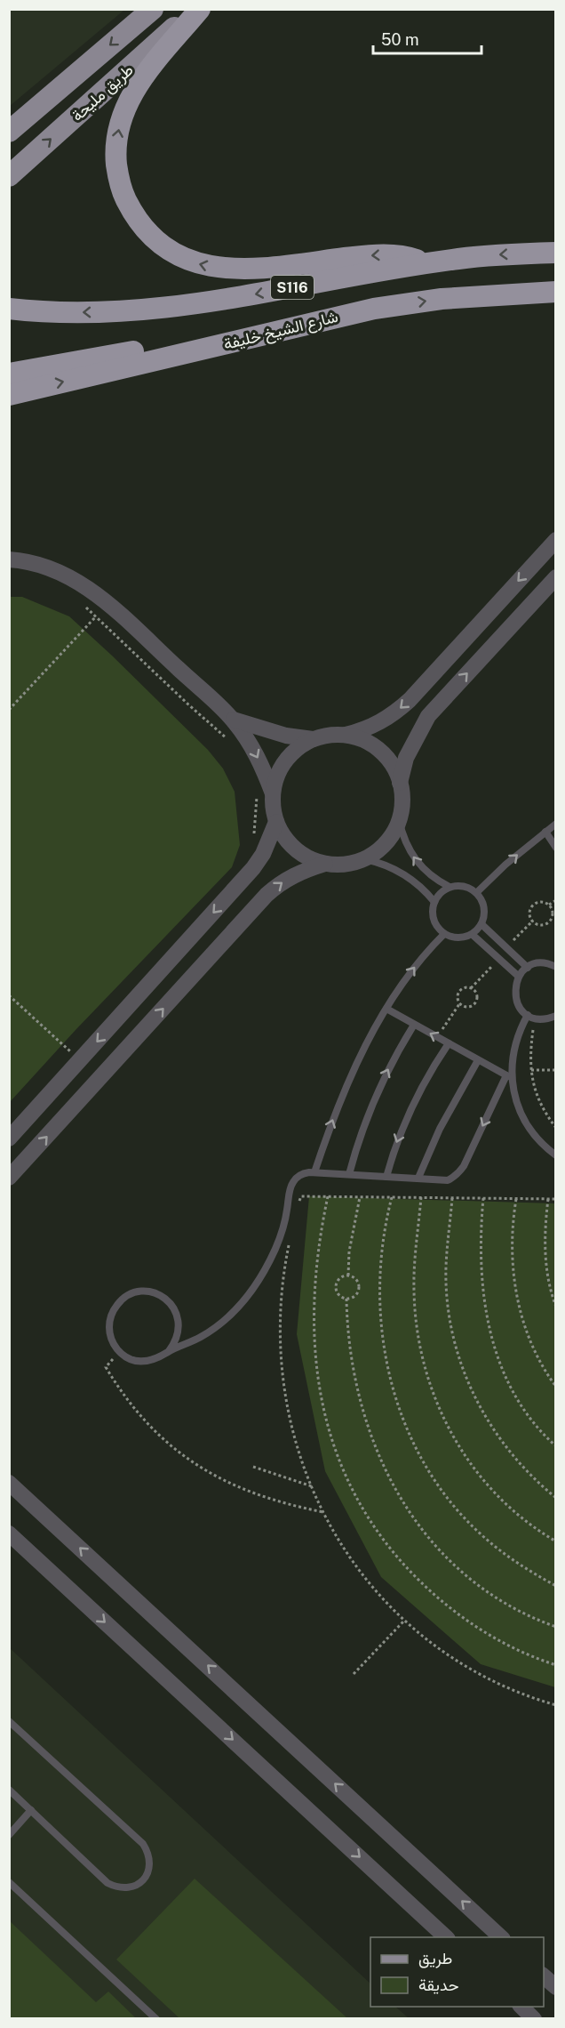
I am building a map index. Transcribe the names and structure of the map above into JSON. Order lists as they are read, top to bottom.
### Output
{
  "streets": {
    "highway": ["S116", "شارع الشيخ خليفة"],
    "main road": ["طريق مليحة"]
  },
  "legend": ["طريق", "حديقة"],
  "scale_bar": "50 m"
}
